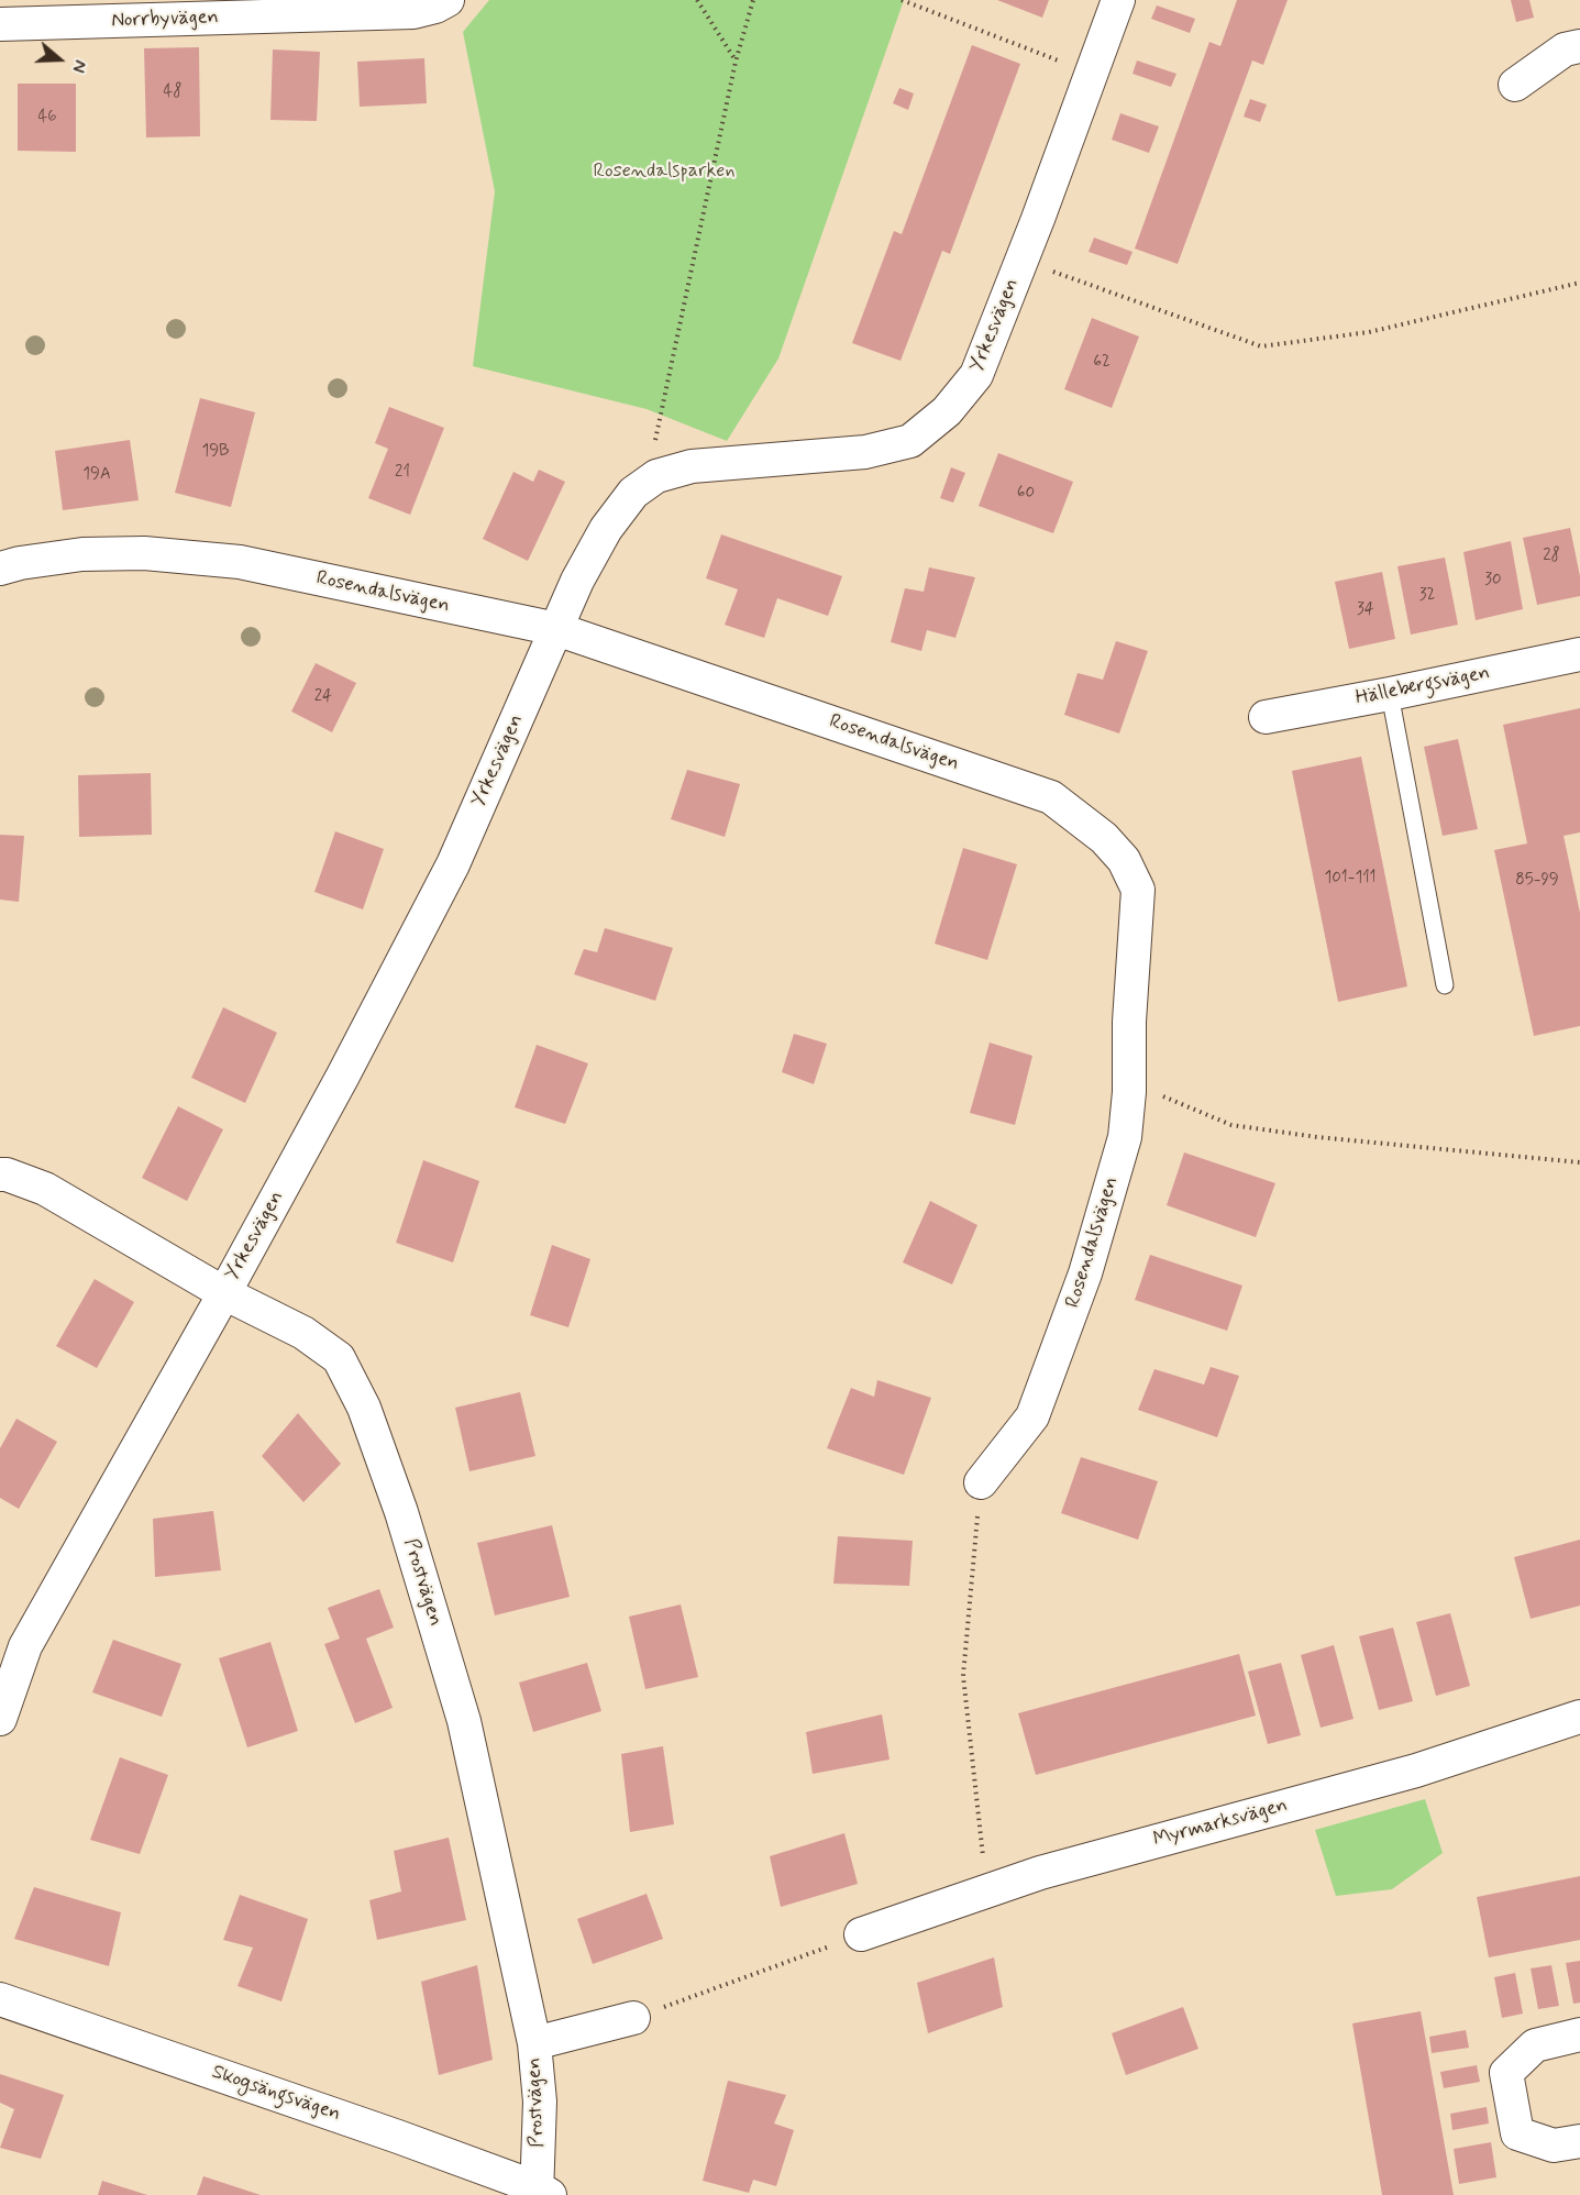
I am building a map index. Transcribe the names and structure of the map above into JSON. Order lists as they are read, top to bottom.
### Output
{
  "streets": {
    "street": [
      "Norrbyvägen",
      "Yrkesvägen",
      "Rosendalsvägen",
      "Hällebergsvägen",
      "Prostvägen",
      "Myrmarksvägen",
      "Skogsängsvägen"
    ]
  },
  "crossings": [
    ["Yrkesvägen", "Rosendalsvägen"],
    ["Yrkesvägen", "Prostvägen"],
    ["Prostvägen", "Skogsängsvägen"]
  ],
  "parks": ["Rosendalsparken"],
  "house_numbers": [
    "48",
    "46",
    "62",
    "19B",
    "21",
    "19A",
    "60",
    "28",
    "30",
    "32",
    "34",
    "24",
    "101-111",
    "85-99"
  ],
  "north": "right"
}
